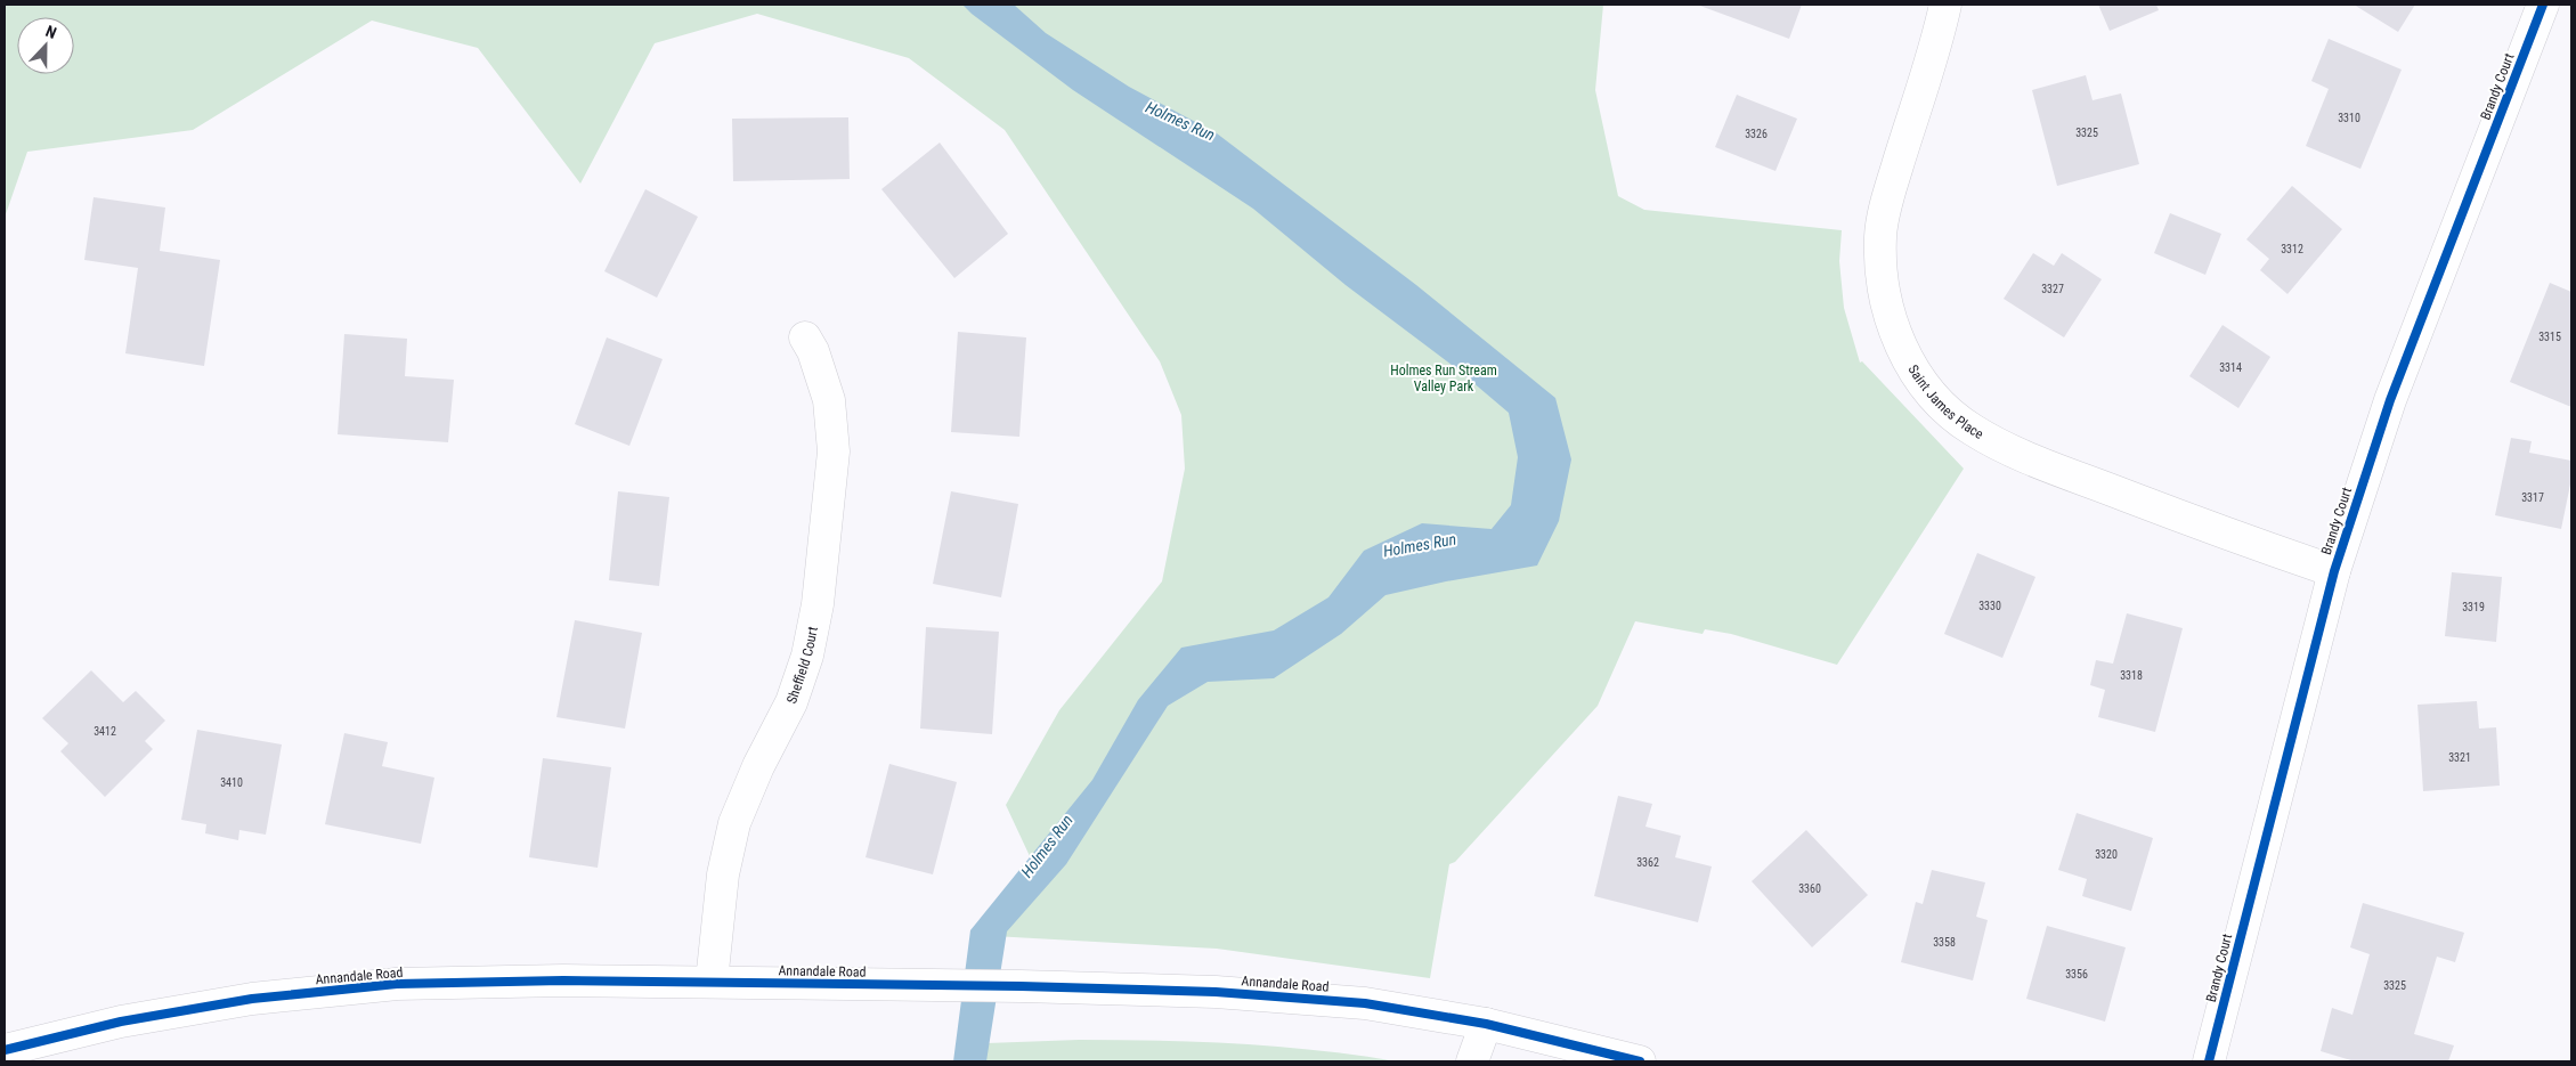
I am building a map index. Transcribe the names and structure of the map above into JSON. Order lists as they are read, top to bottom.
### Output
{
  "streets": {
    "street": [
      "Brandy Court",
      "Saint James Place",
      "Sheffield Court",
      "Annandale Road"
    ]
  },
  "crossings": [
    ["Brandy Court", "Saint James Place"],
    ["Sheffield Court", "Annandale Road"]
  ],
  "water": ["Holmes Run"],
  "parks": ["Holmes Run Stream Valley Park"],
  "house_numbers": [
    "3310",
    "3325",
    "3326",
    "3312",
    "3327",
    "3315",
    "3314",
    "3317",
    "3330",
    "3319",
    "3318",
    "3412",
    "3321",
    "3410",
    "3320",
    "3362",
    "3360",
    "3358",
    "3356",
    "3325"
  ],
  "north": "top"
}
